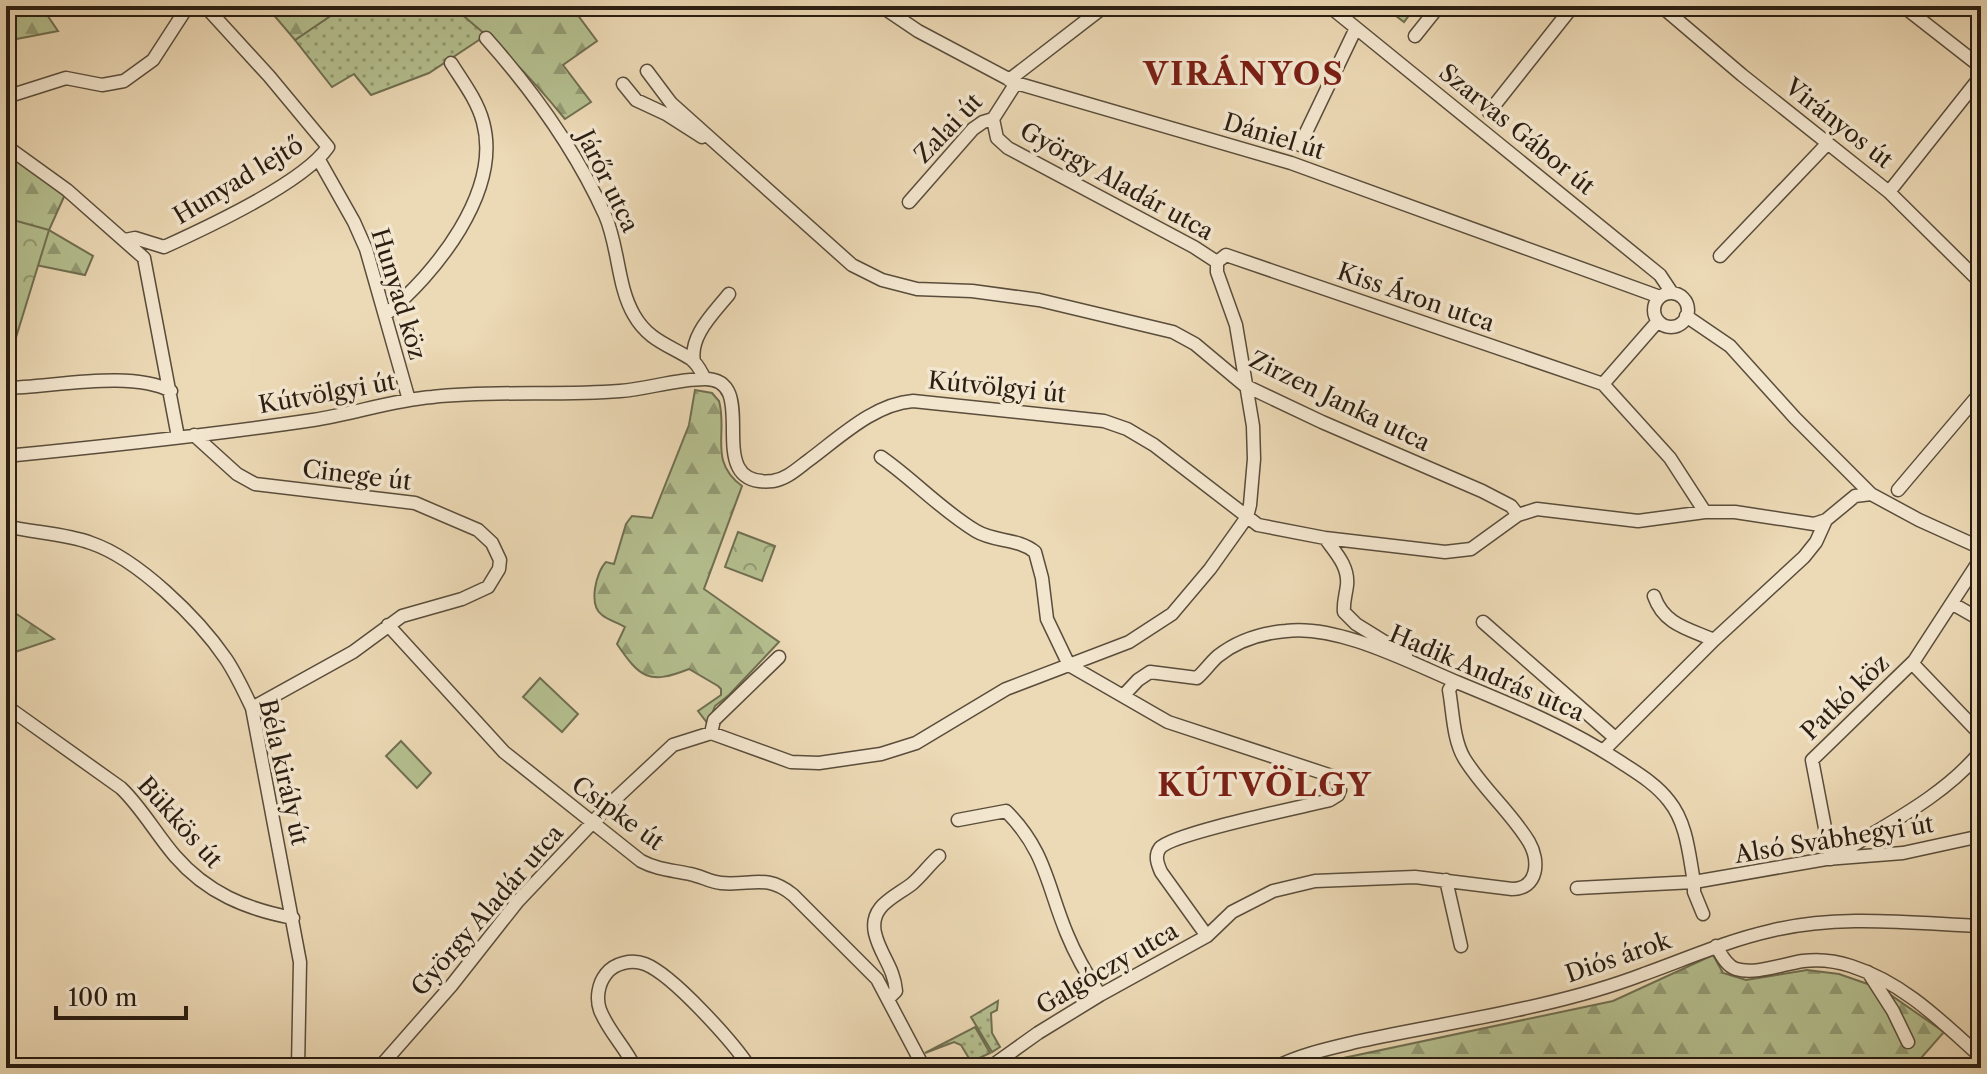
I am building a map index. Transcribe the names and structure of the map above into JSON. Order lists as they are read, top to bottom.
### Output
{
  "streets": {
    "street": [
      "Virányos út",
      "Zalai út",
      "Szarvas Gábor út",
      "Dániel út",
      "Hunyad lejtő",
      "Járőr utca",
      "György Aladár utca",
      "Hunyad köz",
      "Kiss Áron utca",
      "Kútvölgyi út",
      "Zirzen Janka utca",
      "Cinege út",
      "Hadik András utca",
      "Patkó köz",
      "Béla király út",
      "Csipke út",
      "Bükkös út",
      "Alsó Svábhegyi út",
      "Diós árok",
      "Galgóczy utca"
    ]
  },
  "crossings": [
    ["Zalai út", "Dániel út"],
    ["Zalai út", "György Aladár utca"],
    ["Szarvas Gábor út", "Dániel út"],
    ["Hunyad lejtő", "Hunyad köz"],
    ["Hunyad lejtő", "Kútvölgyi út"],
    ["Járőr utca", "Kútvölgyi út"],
    ["György Aladár utca", "Kiss Áron utca"],
    ["György Aladár utca", "Kútvölgyi út"],
    ["György Aladár utca", "Zirzen Janka utca"],
    ["György Aladár utca", "Csipke út"],
    ["György Aladár utca", "Galgóczy utca"],
    ["Hunyad köz", "Kútvölgyi út"],
    ["Kútvölgyi út", "Zirzen Janka utca"],
    ["Kútvölgyi út", "Cinege út"],
    ["Cinege út", "Béla király út"],
    ["Cinege út", "Csipke út"],
    ["Hadik András utca", "Alsó Svábhegyi út"],
    ["Hadik András utca", "Galgóczy utca"],
    ["Patkó köz", "Alsó Svábhegyi út"],
    ["Béla király út", "Bükkös út"]
  ],
  "districts": ["VIRÁNYOS", "KÚTVÖLGY"],
  "scale_bar": "100 m"
}
